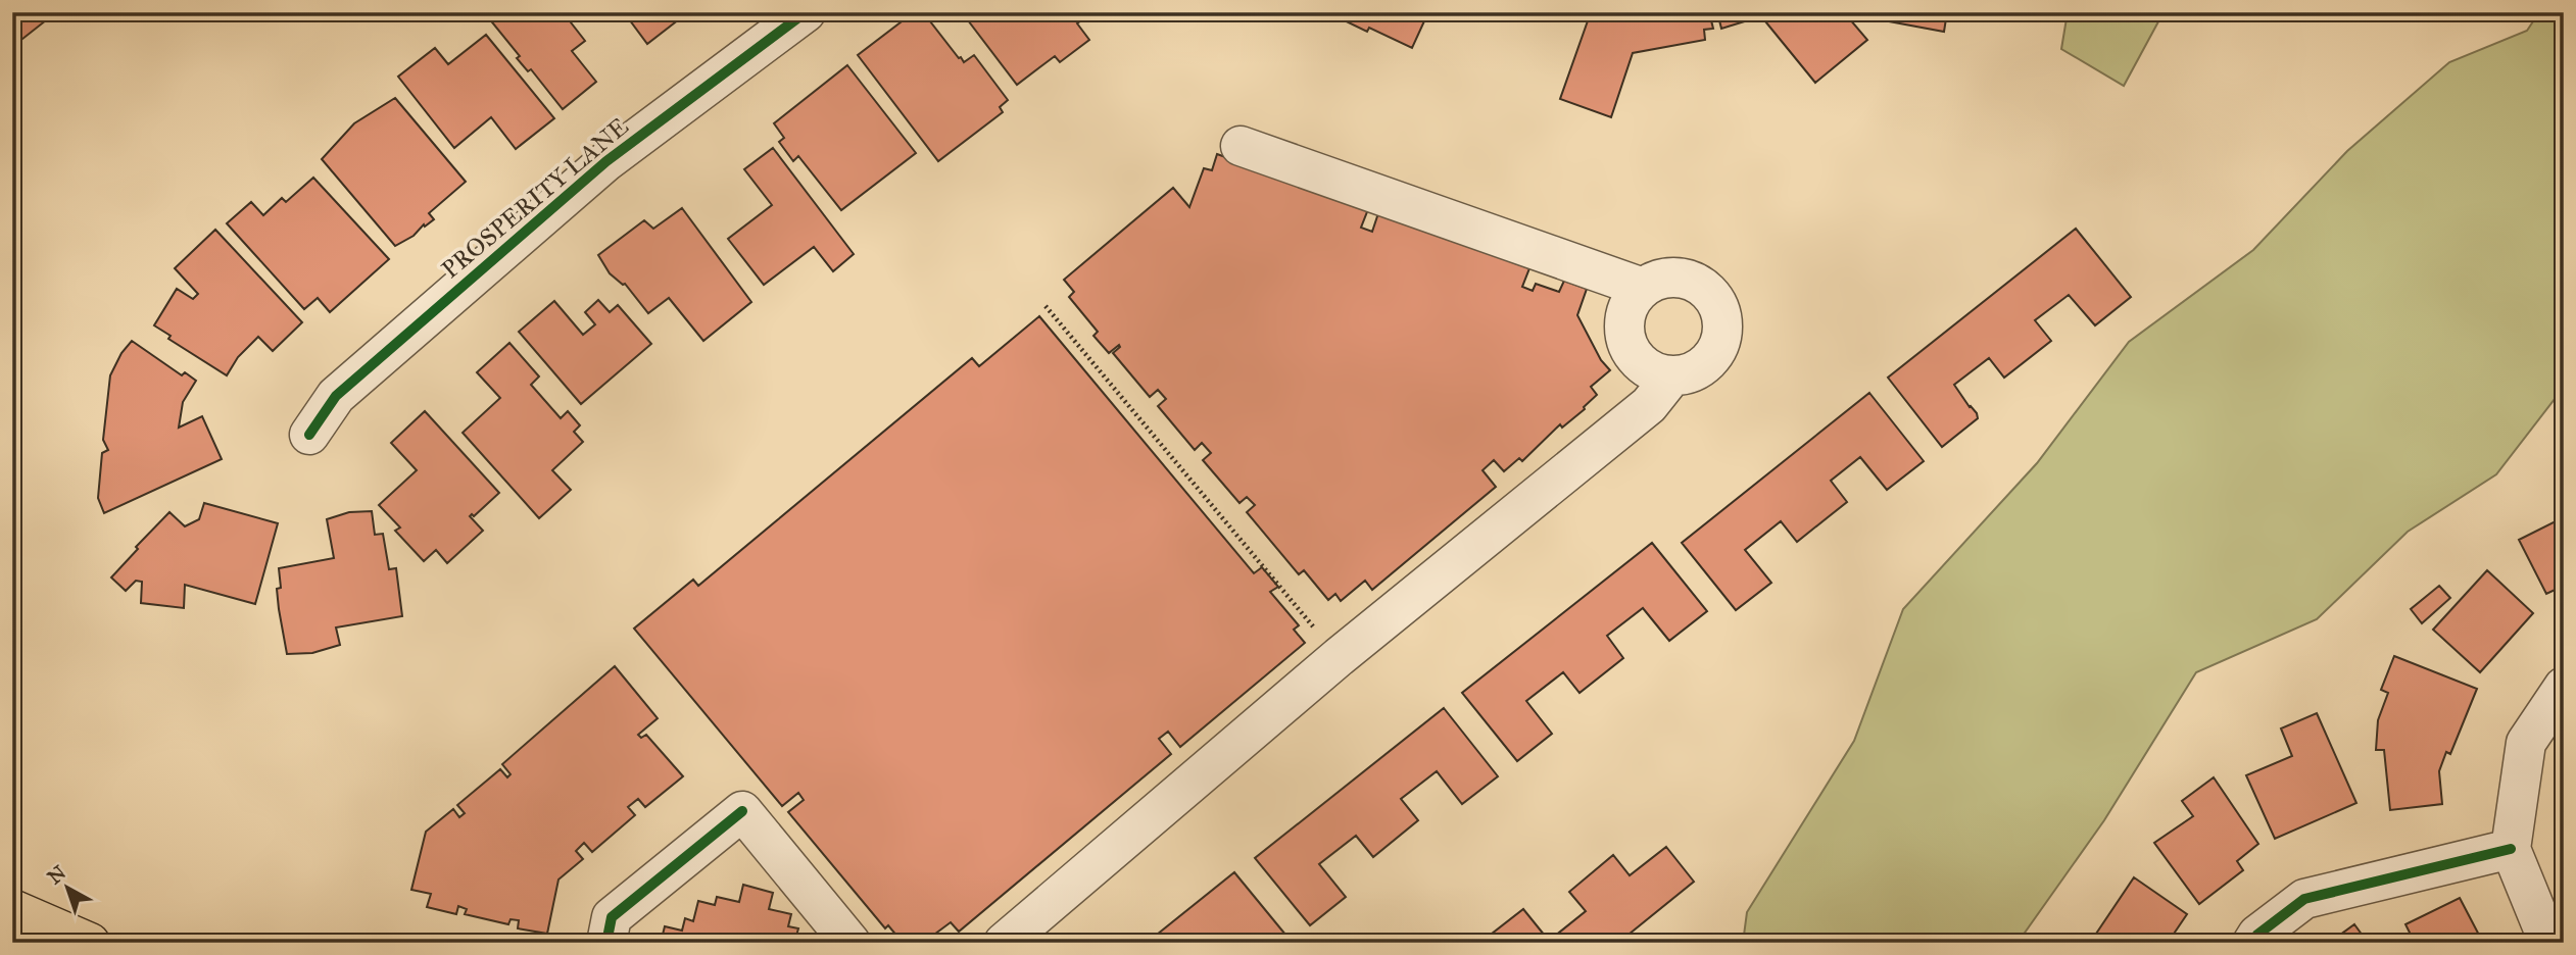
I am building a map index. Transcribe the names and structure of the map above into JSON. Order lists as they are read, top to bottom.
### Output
{
  "streets": {
    "street": ["PROSPERITY LANE"]
  },
  "north": "top left"
}
